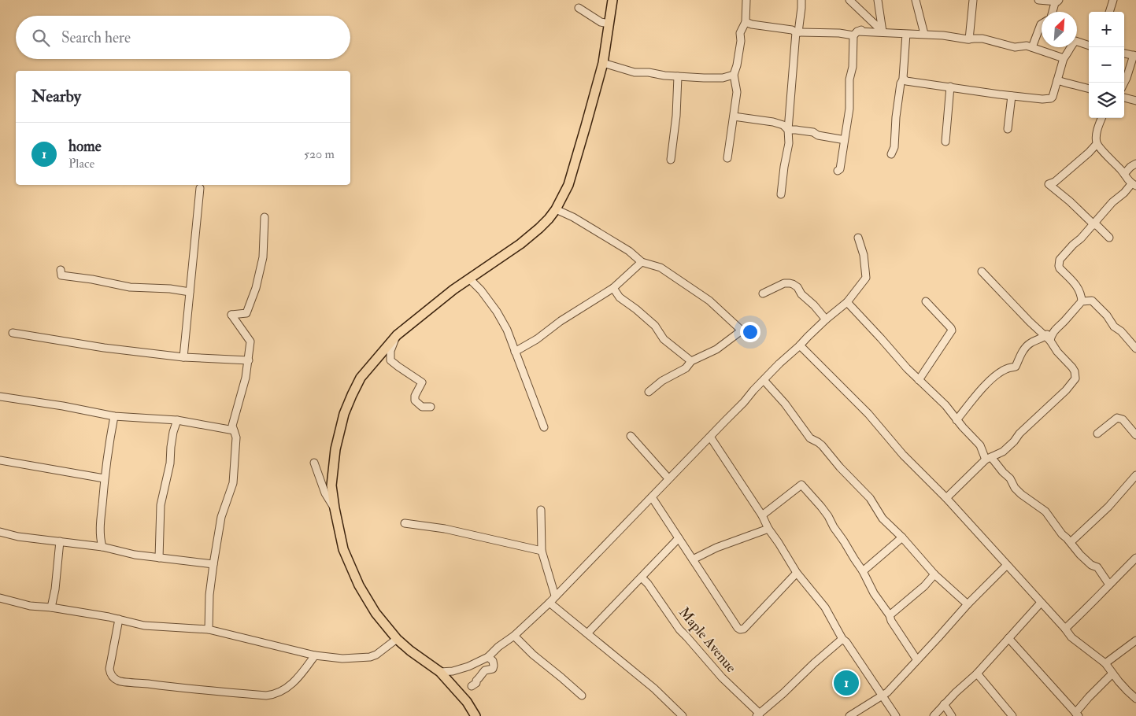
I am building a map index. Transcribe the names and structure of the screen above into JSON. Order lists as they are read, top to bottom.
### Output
{
  "streets": {
    "street": ["Maple Avenue"]
  },
  "north": "top right",
  "page": {
    "map_buttons": ["+", "−"],
    "search": "Search here",
    "heading": "Nearby",
    "list": [
      {
        "mark": "1",
        "name": "home",
        "note": "Place",
        "value": "520 m"
      }
    ],
    "pins": "1"
  }
}
